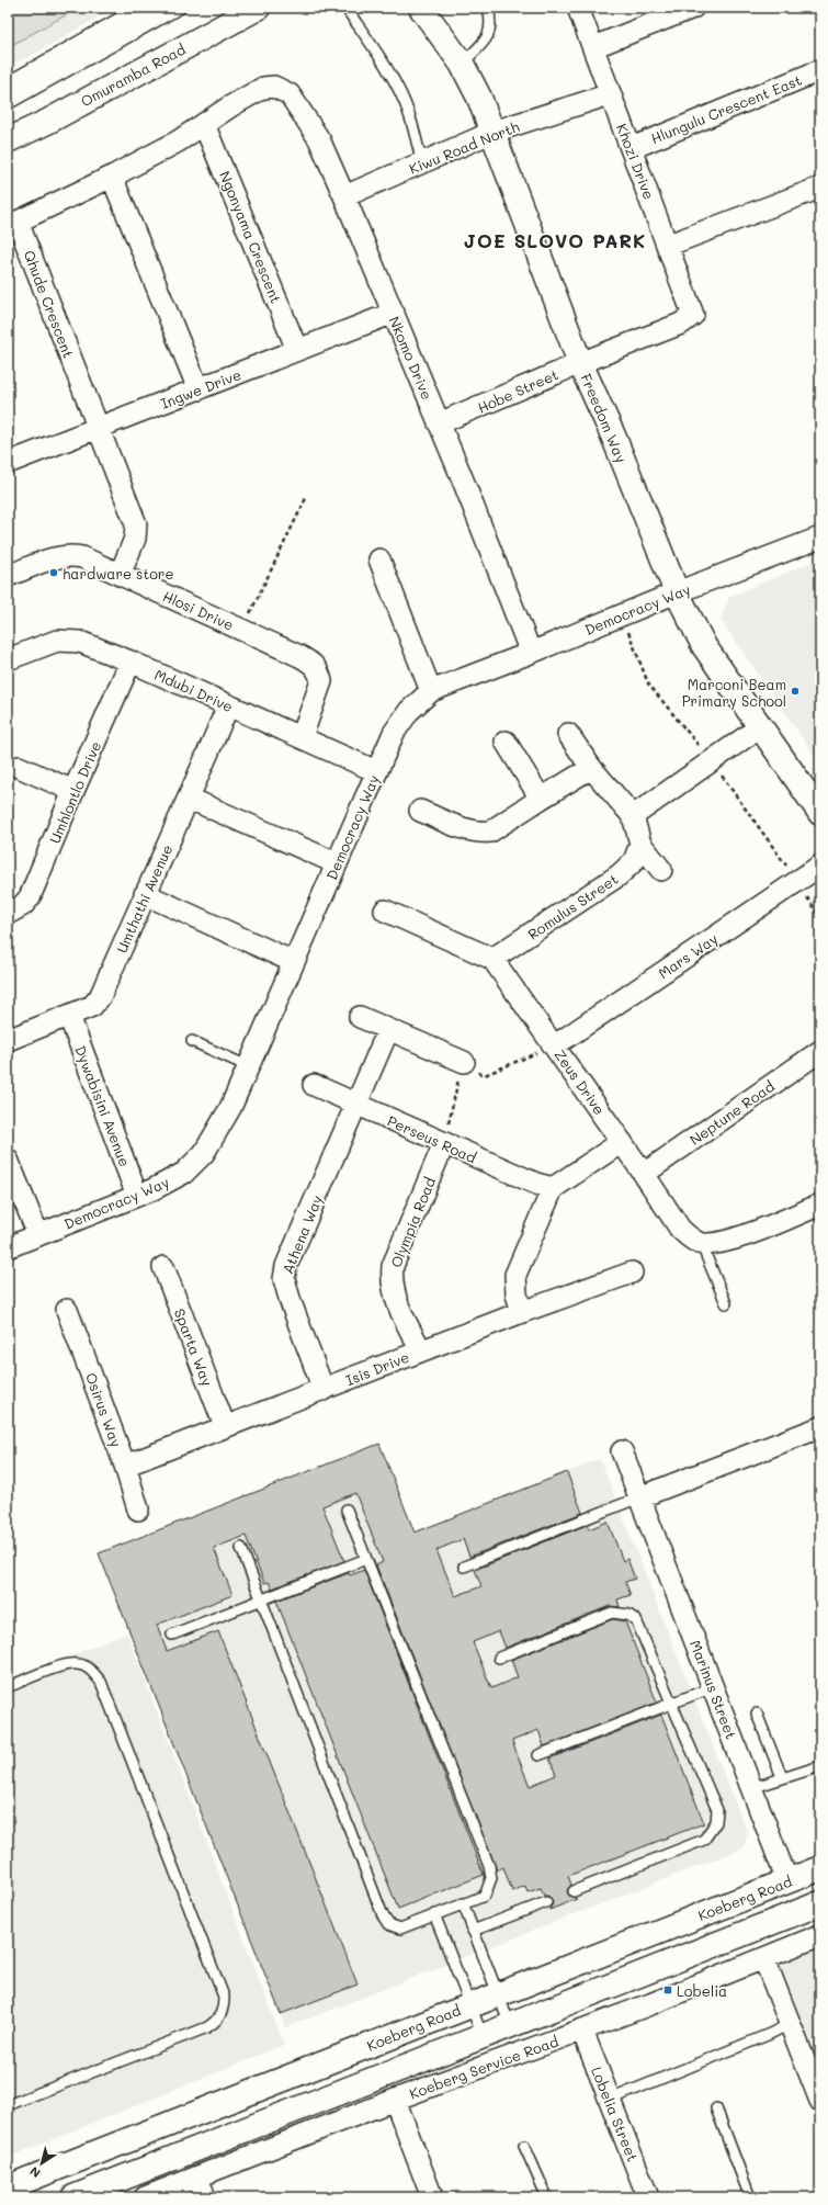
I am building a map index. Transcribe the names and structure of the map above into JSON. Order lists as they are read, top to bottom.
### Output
{
  "streets": {
    "main road": ["Omuramba Road", "Freedom Way", "Koeberg Road"],
    "street": [
      "Hlungulu Crescent East",
      "Kiwu Road North",
      "Khozi Drive",
      "Ngonyama Crescent",
      "Qhude Crescent",
      "Nkomo Drive",
      "Ingwe Drive",
      "Hobe Street",
      "Democracy Way",
      "Hlosi Drive",
      "Mdubi Drive",
      "Umhlontlo Drive",
      "Umthathi Avenue",
      "Romulus Street",
      "Mars Way",
      "Zeus Drive",
      "Dywabisini Avenue",
      "Neptune Road",
      "Perseus Road",
      "Olympia Road",
      "Athena Way",
      "Sparta Way",
      "Isis Drive",
      "Osirus Way",
      "Marinus Street",
      "Koeberg Service Road",
      "Lobelia Street"
    ]
  },
  "crossings": [
    ["Hlungulu Crescent East", "Khozi Drive"],
    ["Kiwu Road North", "Khozi Drive"],
    ["Kiwu Road North", "Nkomo Drive"],
    ["Kiwu Road North", "Freedom Way"],
    ["Khozi Drive", "Hobe Street"],
    ["Ngonyama Crescent", "Nkomo Drive"],
    ["Ngonyama Crescent", "Ingwe Drive"],
    ["Qhude Crescent", "Ingwe Drive"],
    ["Qhude Crescent", "Hlosi Drive"],
    ["Nkomo Drive", "Ingwe Drive"],
    ["Nkomo Drive", "Hobe Street"],
    ["Nkomo Drive", "Democracy Way"],
    ["Hobe Street", "Freedom Way"],
    ["Freedom Way", "Democracy Way"],
    ["Democracy Way", "Mdubi Drive"],
    ["Democracy Way", "Dywabisini Avenue"],
    ["Hlosi Drive", "Mdubi Drive"],
    ["Mdubi Drive", "Umhlontlo Drive"],
    ["Mdubi Drive", "Umthathi Avenue"],
    ["Umthathi Avenue", "Dywabisini Avenue"],
    ["Romulus Street", "Zeus Drive"],
    ["Mars Way", "Zeus Drive"],
    ["Zeus Drive", "Neptune Road"],
    ["Perseus Road", "Olympia Road"],
    ["Perseus Road", "Athena Way"],
    ["Olympia Road", "Isis Drive"],
    ["Athena Way", "Isis Drive"],
    ["Sparta Way", "Isis Drive"],
    ["Isis Drive", "Osirus Way"],
    ["Marinus Street", "Koeberg Road"],
    ["Koeberg Service Road", "Lobelia Street"]
  ],
  "districts": ["JOE SLOVO PARK"],
  "places": {
    "other": ["hardware store", "Marconi Beam Primary School"],
    "transit": ["Lobelia"]
  },
  "north": "bottom left"
}
